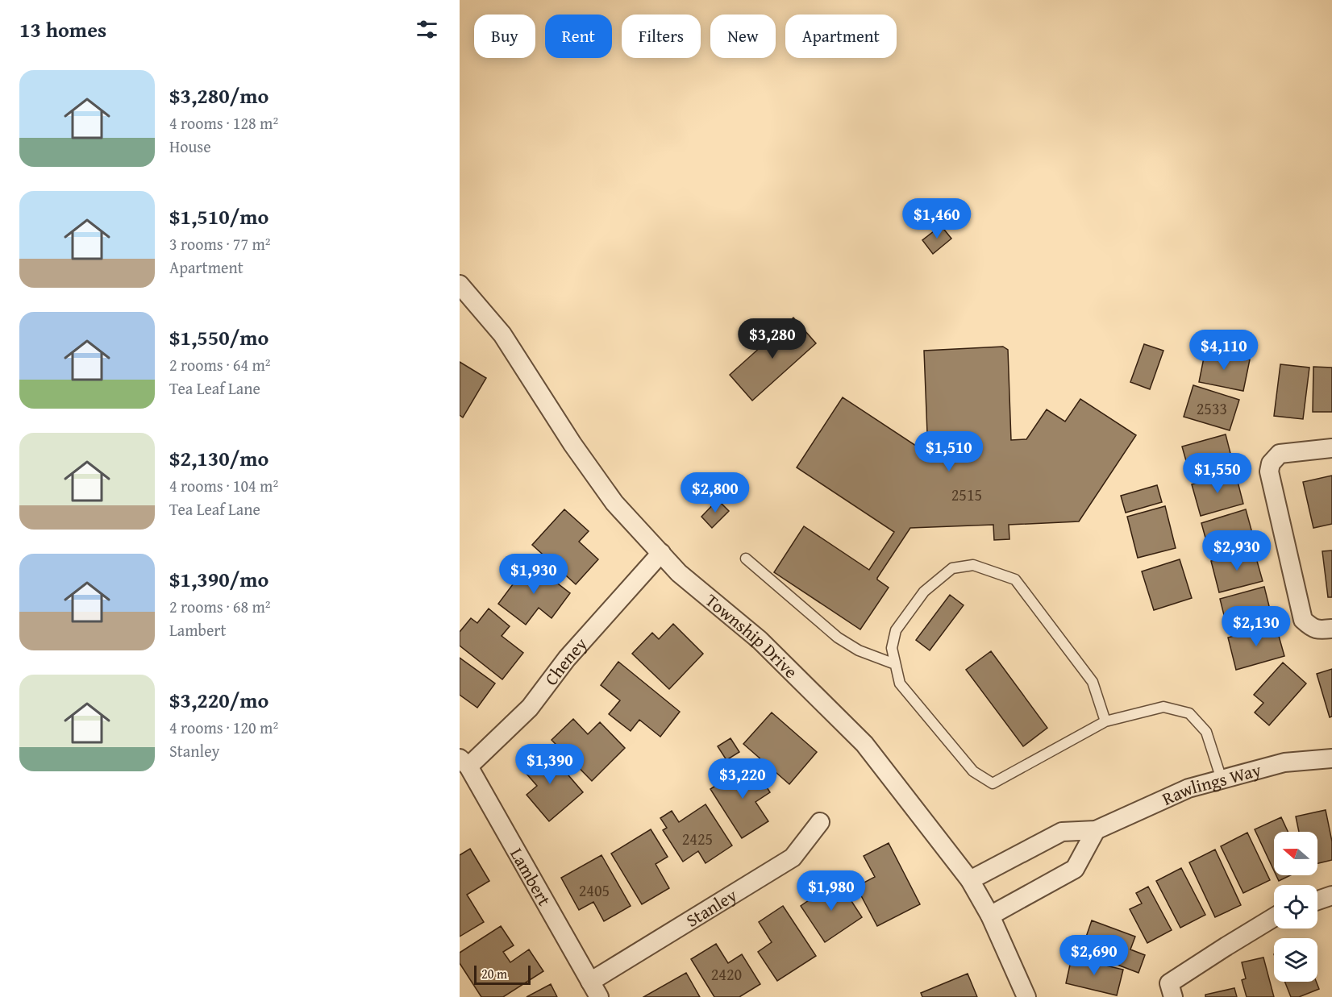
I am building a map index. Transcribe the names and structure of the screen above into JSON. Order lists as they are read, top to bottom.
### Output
{
  "streets": {
    "street": [
      "Township Drive",
      "Cheney",
      "Rawlings Way",
      "Lambert",
      "Stanley"
    ]
  },
  "crossings": [
    ["Township Drive", "Cheney"],
    ["Township Drive", "Rawlings Way"],
    ["Cheney", "Lambert"],
    ["Lambert", "Stanley"]
  ],
  "house_numbers": [
    "2533",
    "2515",
    "2425",
    "2405",
    "2420"
  ],
  "scale_bar": "20 m",
  "north": "left",
  "page": {
    "heading": "13 homes",
    "chip": [
      "Buy",
      "Rent",
      "Filters",
      "New",
      "Apartment"
    ],
    "list": [
      {
        "name": "$3,280/mo",
        "note": "4 rooms · 128 m² · House"
      },
      {
        "name": "$1,510/mo",
        "note": "3 rooms · 77 m² · Apartment"
      },
      {
        "name": "$1,550/mo",
        "note": "2 rooms · 64 m² · Tea Leaf Lane"
      },
      {
        "name": "$2,130/mo",
        "note": "4 rooms · 104 m² · Tea Leaf Lane"
      },
      {
        "name": "$1,390/mo",
        "note": "2 rooms · 68 m² · Lambert"
      },
      {
        "name": "$3,220/mo",
        "note": "4 rooms · 120 m² · Stanley"
      }
    ],
    "price": [
      "$1,460",
      "$3,280",
      "$4,110",
      "$1,510",
      "$1,550",
      "$2,800",
      "$2,930",
      "$1,930",
      "$2,130",
      "$1,390",
      "$3,220",
      "$1,980",
      "$2,690"
    ],
    "scale": "20 m"
  }
}
